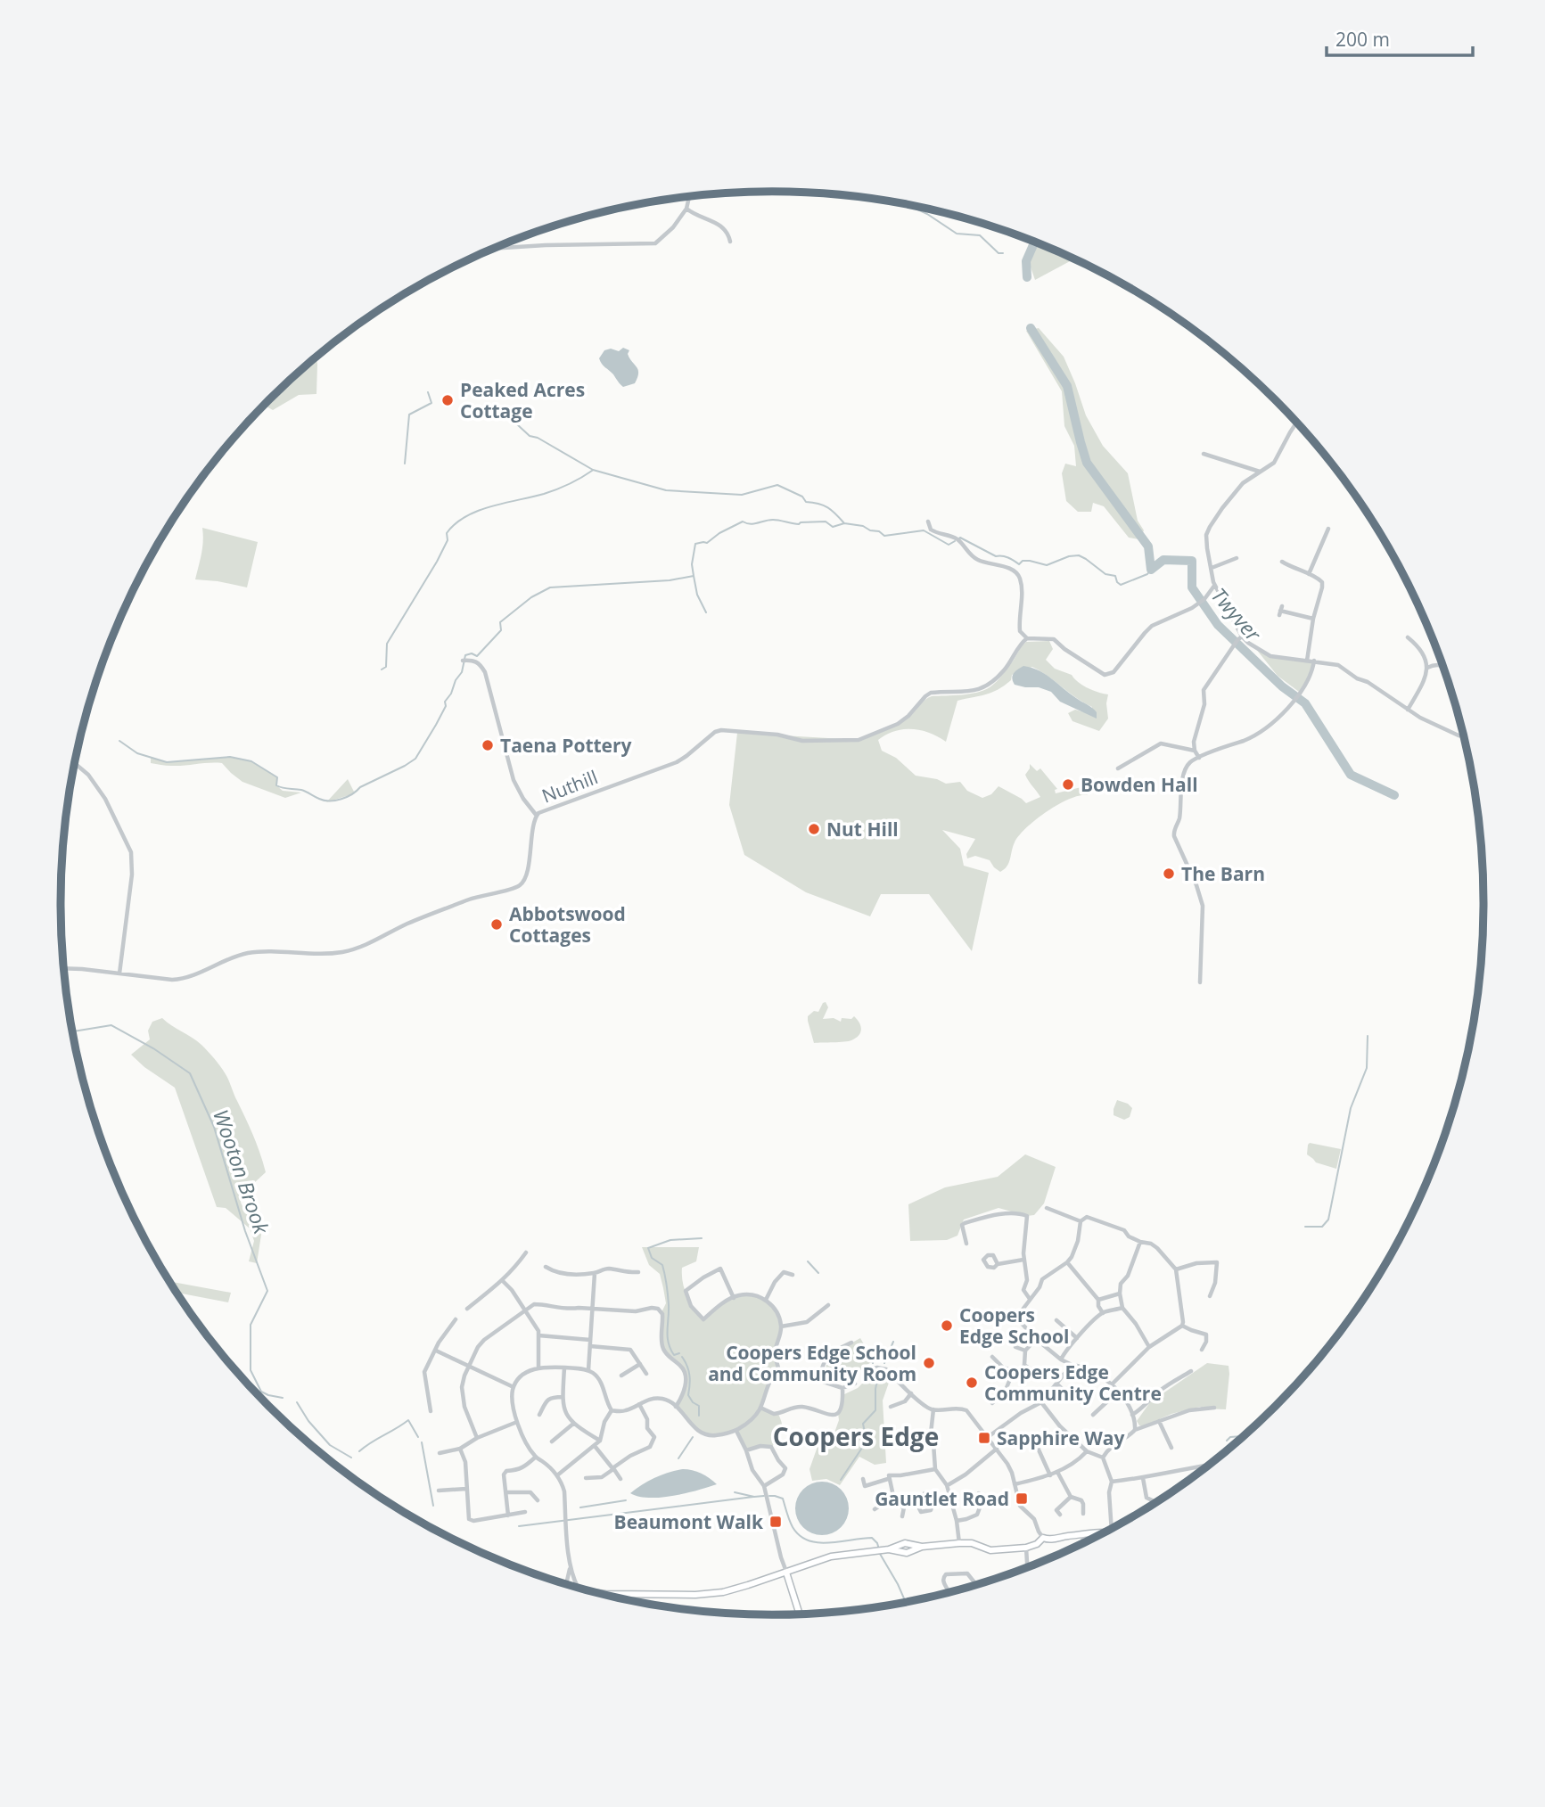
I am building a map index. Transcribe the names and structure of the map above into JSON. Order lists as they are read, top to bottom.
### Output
{
  "streets": {
    "street": ["Nuthill"]
  },
  "districts": ["Coopers Edge"],
  "water": ["Twyver", "Wooton Brook"],
  "places": {
    "other": [
      "Peaked Acres Cottage",
      "Taena Pottery",
      "Bowden Hall",
      "Nut Hill",
      "The Barn",
      "Abbotswood Cottages",
      "Coopers Edge School",
      "Coopers Edge School and Community Room",
      "Coopers Edge Community Centre"
    ],
    "transit": ["Sapphire Way", "Gauntlet Road", "Beaumont Walk"]
  },
  "scale_bar": "200 m"
}
